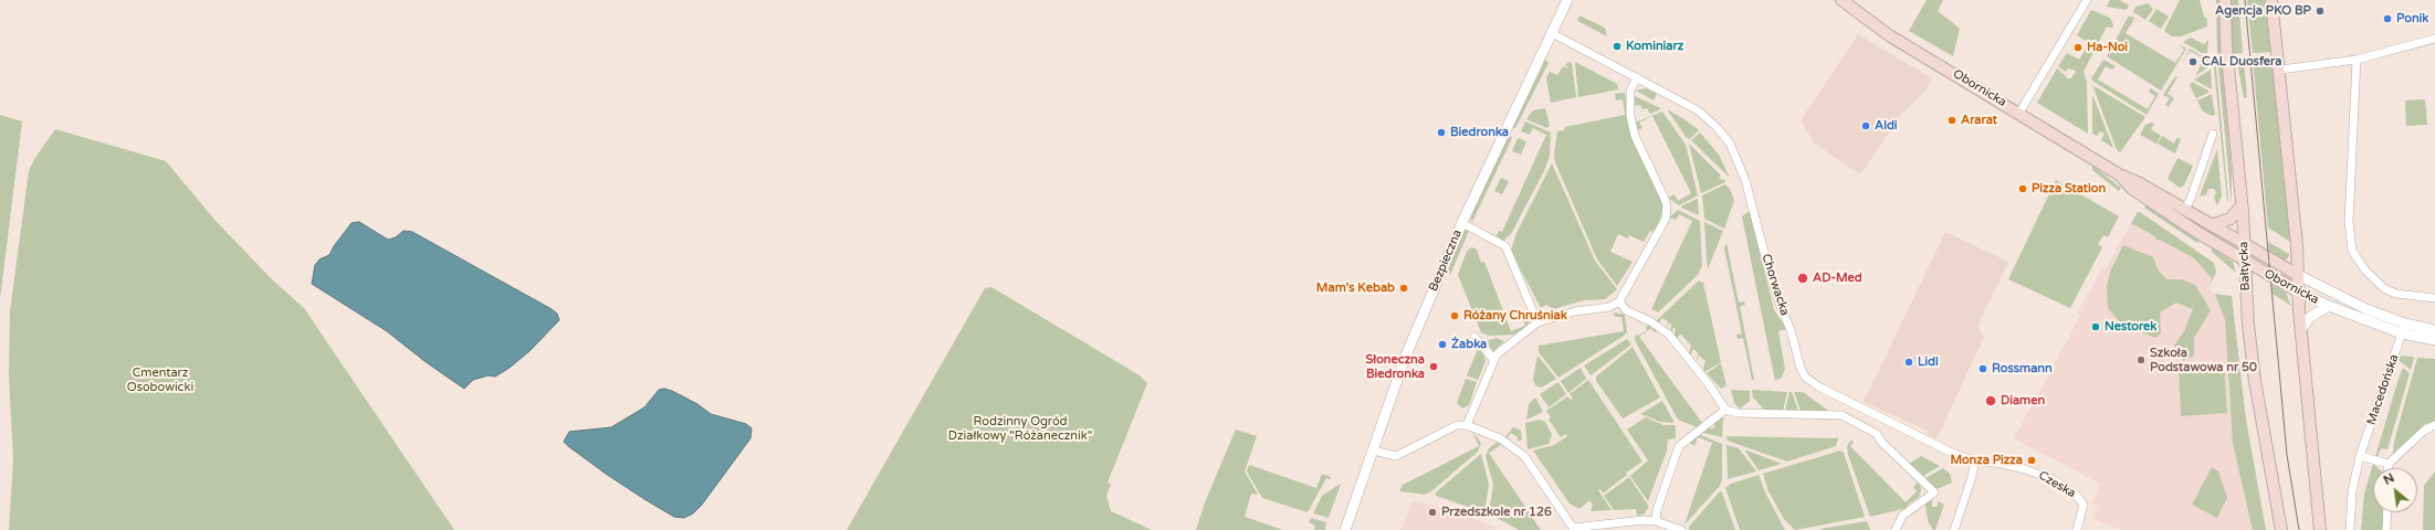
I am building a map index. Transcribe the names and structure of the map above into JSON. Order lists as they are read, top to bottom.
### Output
{
  "streets": {
    "main road": ["Obornicka", "Bałtycka"],
    "street": [
      "Bezpieczna",
      "Chorwacka",
      "Macedońska",
      "Czeska"
    ]
  },
  "crossings": [
    ["Obornicka", "Bałtycka"],
    ["Obornicka", "Macedońska"],
    ["Bezpieczna", "Chorwacka"],
    ["Chorwacka", "Czeska"]
  ],
  "parks": ["Cmentarz Osobowicki", "Rodzinny Ogród Działkowy \"Różanecznik\""],
  "places": [
    "Agencja PKO BP",
    "Ponik",
    "Kominiarz",
    "Ha-Noi",
    "CAL Duosfera",
    "Ararat",
    "Aldi",
    "Biedronka",
    "Pizza Station",
    "AD-Med",
    "Mam's Kebab",
    "Różany Chruśniak",
    "Nestorek",
    "Żabka",
    "Szkoła Podstawowa nr 50",
    "Lidl",
    "Słoneczna Biedronka",
    "Rossmann",
    "Diamen",
    "Monza Pizza",
    "Przedszkole nr 126"
  ],
  "north": "top left"
}
